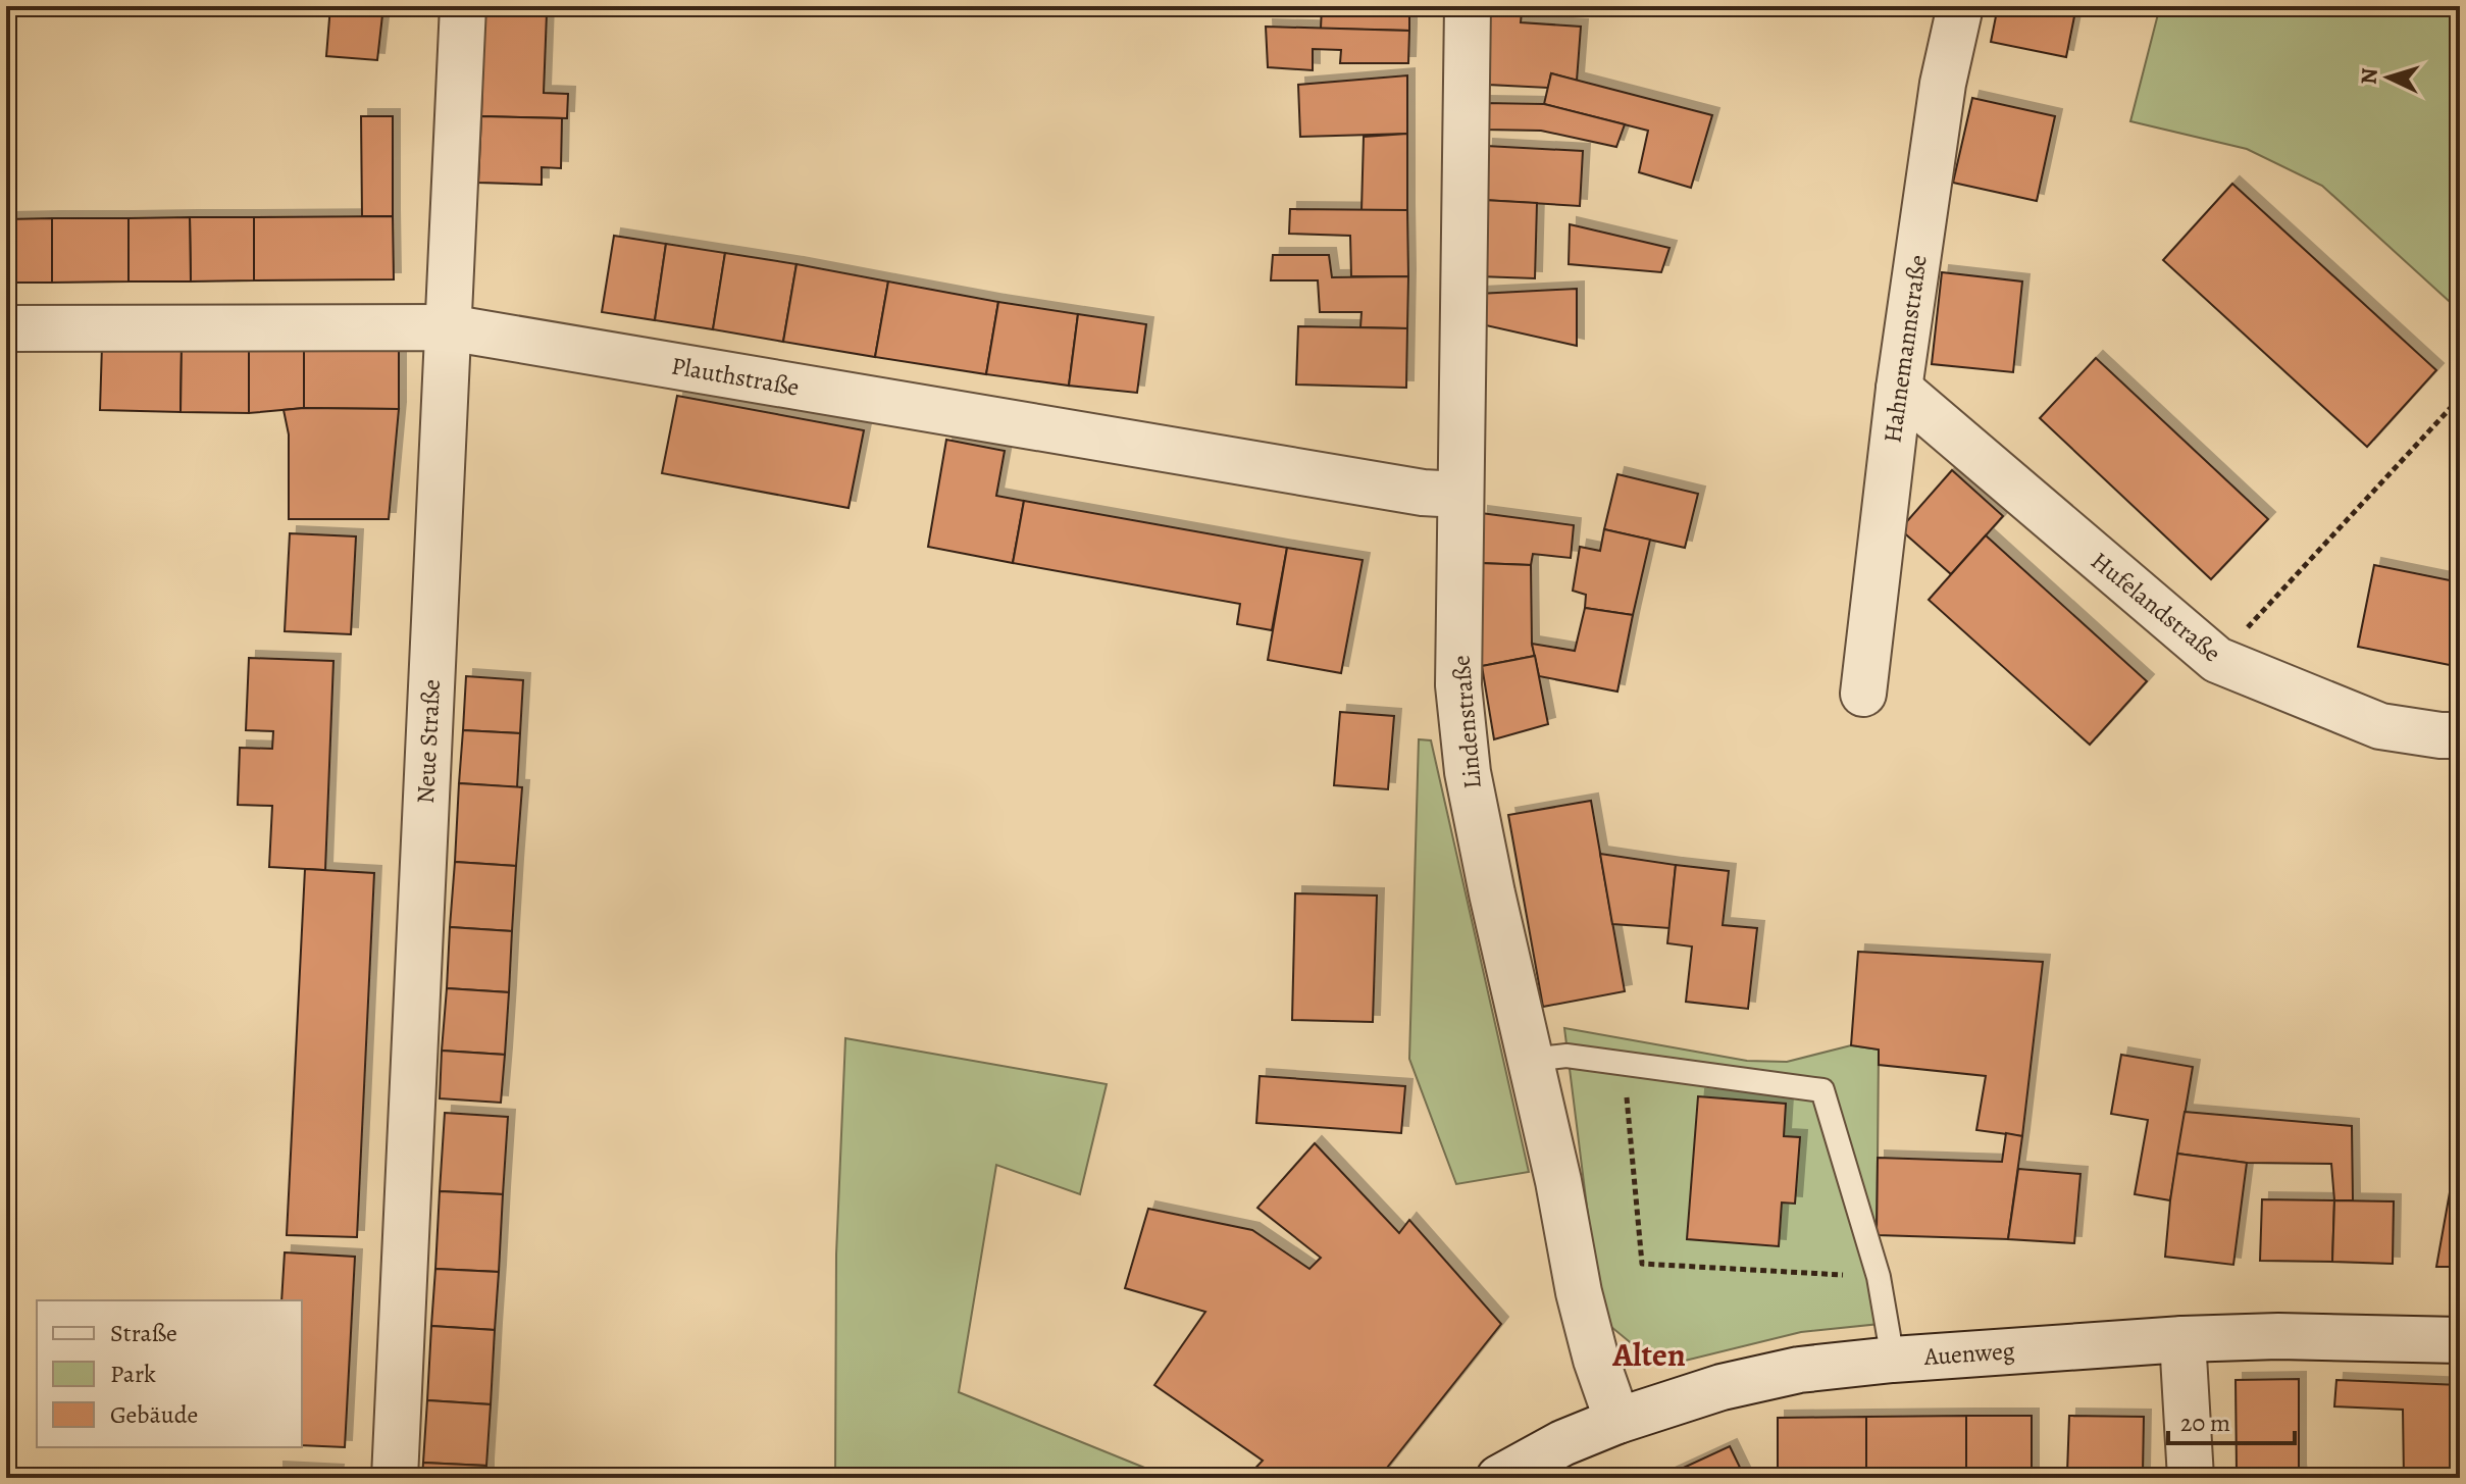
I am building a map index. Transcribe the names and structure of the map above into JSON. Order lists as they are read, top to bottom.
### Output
{
  "streets": {
    "street": [
      "Hahnemannstraße",
      "Plauthstraße",
      "Hufelandstraße",
      "Lindenstraße",
      "Neue Straße",
      "Auenweg"
    ]
  },
  "crossings": [
    ["Hahnemannstraße", "Hufelandstraße"],
    ["Plauthstraße", "Lindenstraße"],
    ["Plauthstraße", "Neue Straße"],
    ["Lindenstraße", "Auenweg"]
  ],
  "districts": ["Alten"],
  "legend": ["Straße", "Park", "Gebäude"],
  "scale_bar": "20 m",
  "north": "left"
}
